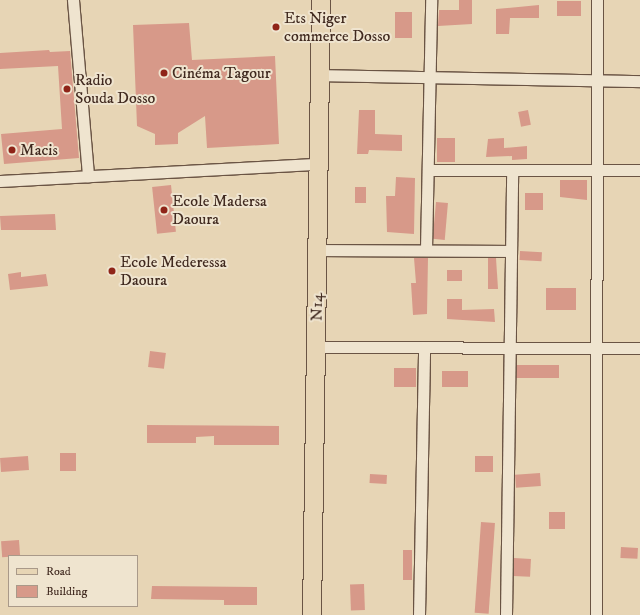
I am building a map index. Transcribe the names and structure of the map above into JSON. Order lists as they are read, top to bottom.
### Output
{
  "streets": {
    "main road": ["N14"]
  },
  "places": [
    "Ets Niger commerce Dosso",
    "Cinéma Tagour",
    "Radio Souda Dosso",
    "Macis",
    "Ecole Madersa Daoura",
    "Ecole Mederessa Daoura"
  ],
  "legend": ["Road", "Building"]
}
